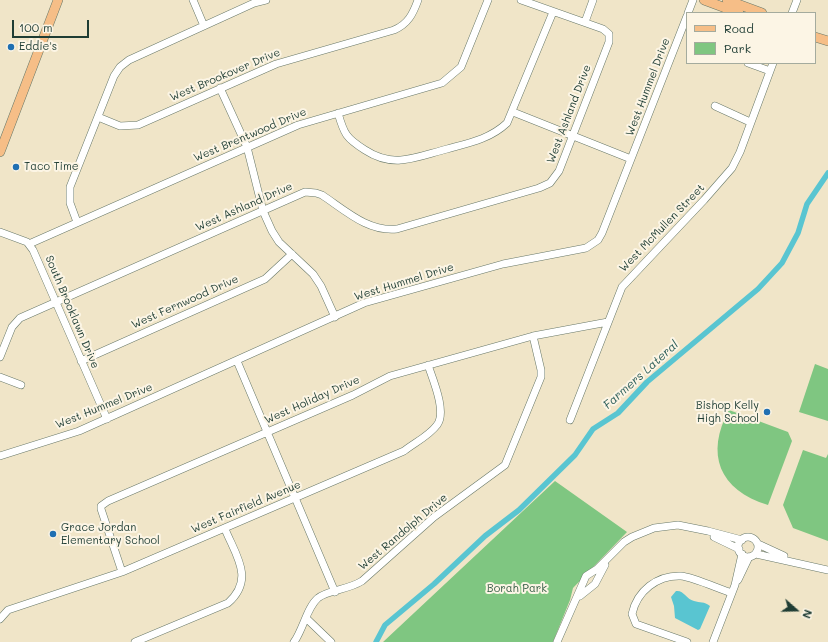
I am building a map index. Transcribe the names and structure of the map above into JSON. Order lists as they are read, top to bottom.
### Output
{
  "streets": {
    "street": [
      "West Brookover Drive",
      "West Hummel Drive",
      "West Ashland Drive",
      "West Brentwood Drive",
      "West McMullen Street",
      "West Fernwood Drive",
      "South Brooklawn Drive",
      "West Holiday Drive",
      "West Fairfield Avenue",
      "West Randolph Drive"
    ]
  },
  "crossings": [
    ["West Hummel Drive", "South Brooklawn Drive"],
    ["West Ashland Drive", "South Brooklawn Drive"],
    ["West Brentwood Drive", "South Brooklawn Drive"],
    ["West McMullen Street", "West Holiday Drive"],
    ["West Fernwood Drive", "South Brooklawn Drive"],
    ["West Holiday Drive", "West Fairfield Avenue"],
    ["West Holiday Drive", "West Randolph Drive"]
  ],
  "water": ["Farmers Lateral"],
  "parks": ["Borah Park"],
  "places": [
    "Eddie's",
    "Taco Time",
    "Bishop Kelly High School",
    "Grace Jordan Elementary School"
  ],
  "legend": ["Road", "Park"],
  "scale_bar": "100 m",
  "north": "right"
}
